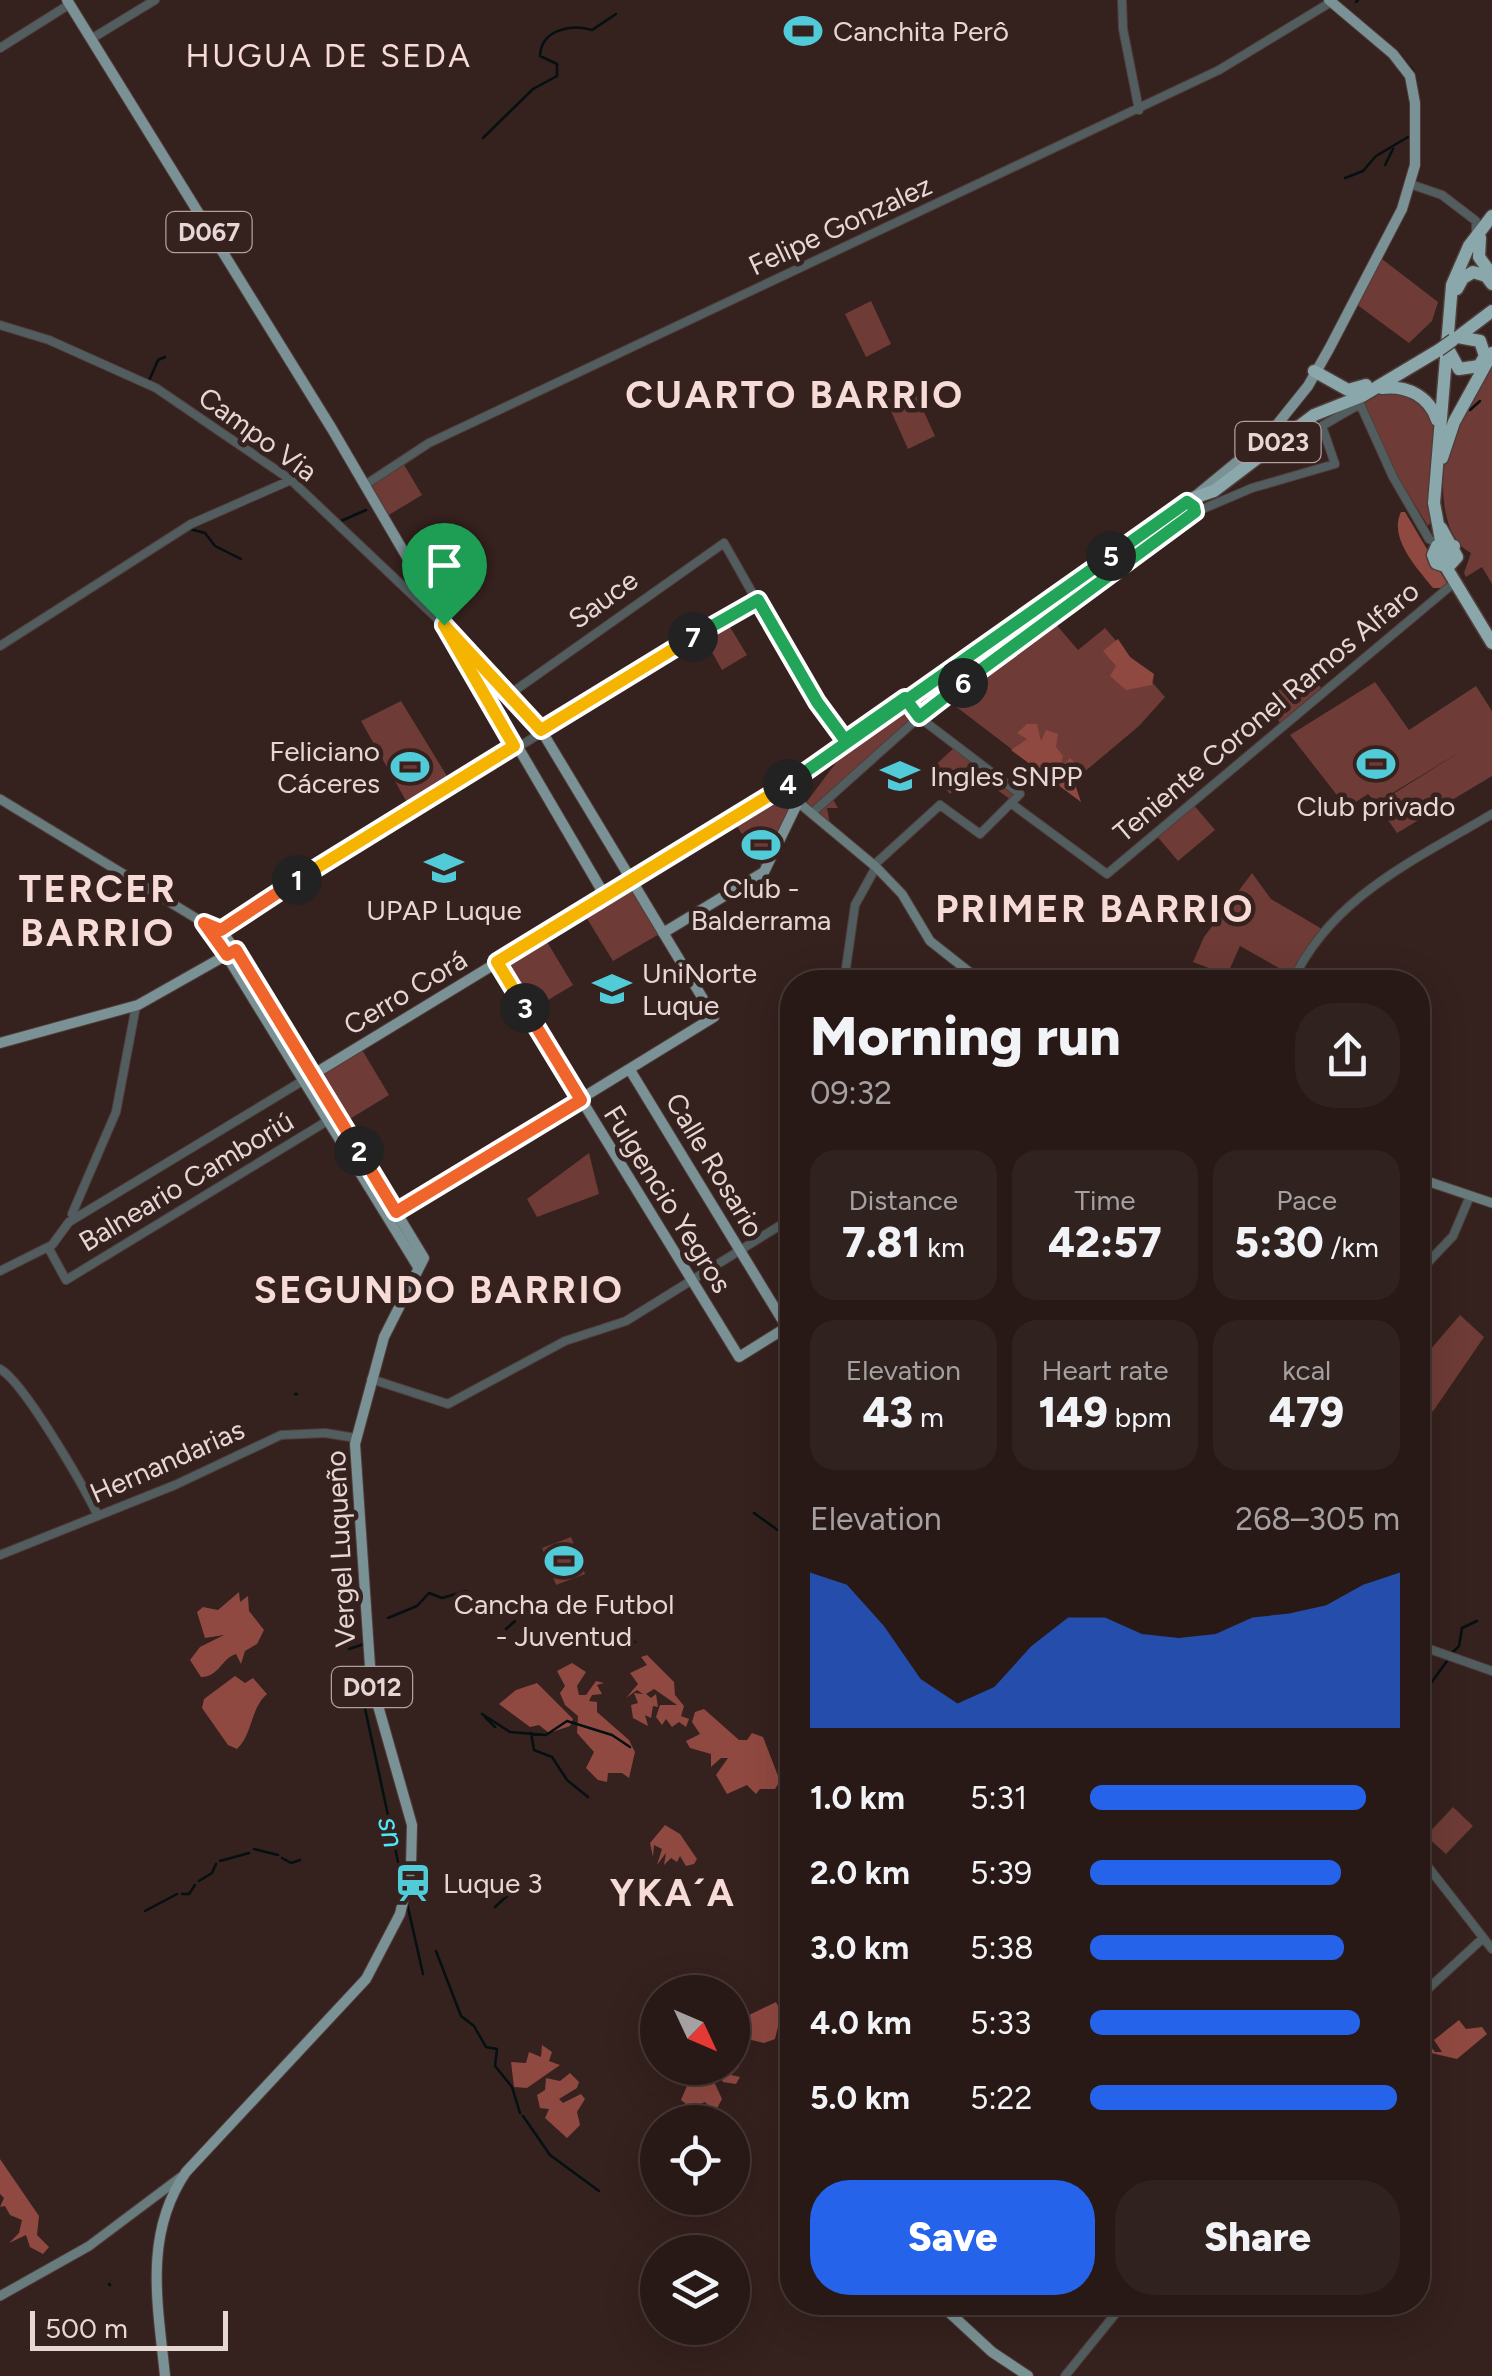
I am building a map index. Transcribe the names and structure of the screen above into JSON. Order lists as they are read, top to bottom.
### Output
{
  "streets": {
    "highway": ["D023"],
    "main road": [
      "D067",
      "Cerro Corá",
      "Calle Rosario",
      "Fulgencio Yegros",
      "Vergel Luqueño",
      "D012"
    ],
    "street": [
      "Felipe Gonzalez",
      "Campo Via",
      "Sauce",
      "Teniente Coronel Ramos Alfaro",
      "Balneario Camboriú",
      "Hernandarias"
    ]
  },
  "crossings": [
    ["Felipe Gonzalez", "D067"],
    ["D067", "Campo Via"],
    ["D067", "D023"],
    ["D067", "Sauce"],
    ["D067", "Cerro Corá"],
    ["D023", "Cerro Corá"],
    ["Cerro Corá", "Fulgencio Yegros"],
    ["Cerro Corá", "D012"],
    ["Balneario Camboriú", "D012"],
    ["Hernandarias", "Vergel Luqueño"],
    ["Vergel Luqueño", "D012"]
  ],
  "districts": [
    "HUGUA DE SEDA",
    "CUARTO BARRIO",
    "TERCER BARRIO",
    "PRIMER BARRIO",
    "SEGUNDO BARRIO",
    "YKA´A"
  ],
  "water": ["sn"],
  "places": {
    "sports": [
      "Canchita Perô",
      "Club privado",
      "Feliciano Cáceres",
      "Club - Balderrama",
      "Cancha de Futbol - Juventud"
    ],
    "school or university": ["Ingles SNPP", "UPAP Luque", "UniNorte Luque"],
    "station": ["Luque 3"]
  },
  "scale_bar": "500 m",
  "north": "bottom right",
  "page": {
    "pins": [
      "5",
      "7",
      "6",
      "4",
      "1",
      "3",
      "2"
    ],
    "heading": ["Morning run", "09:32"],
    "stats": [
      ["Distance", "7.81 km"],
      ["Time", "42:57"],
      ["Pace", "5:30 /km"],
      ["Elevation", "43 m"],
      ["Heart rate", "149 bpm"],
      ["kcal", "479"]
    ],
    "chart": ["Elevation", "268–305 m"],
    "list": [
      {
        "name": "1.0 km",
        "note": "5:31"
      },
      {
        "name": "2.0 km",
        "note": "5:39"
      },
      {
        "name": "3.0 km",
        "note": "5:38"
      },
      {
        "name": "4.0 km",
        "note": "5:33"
      },
      {
        "name": "5.0 km",
        "note": "5:22"
      }
    ],
    "buttons": ["Save", "Share"],
    "scale": "500 m"
  }
}
